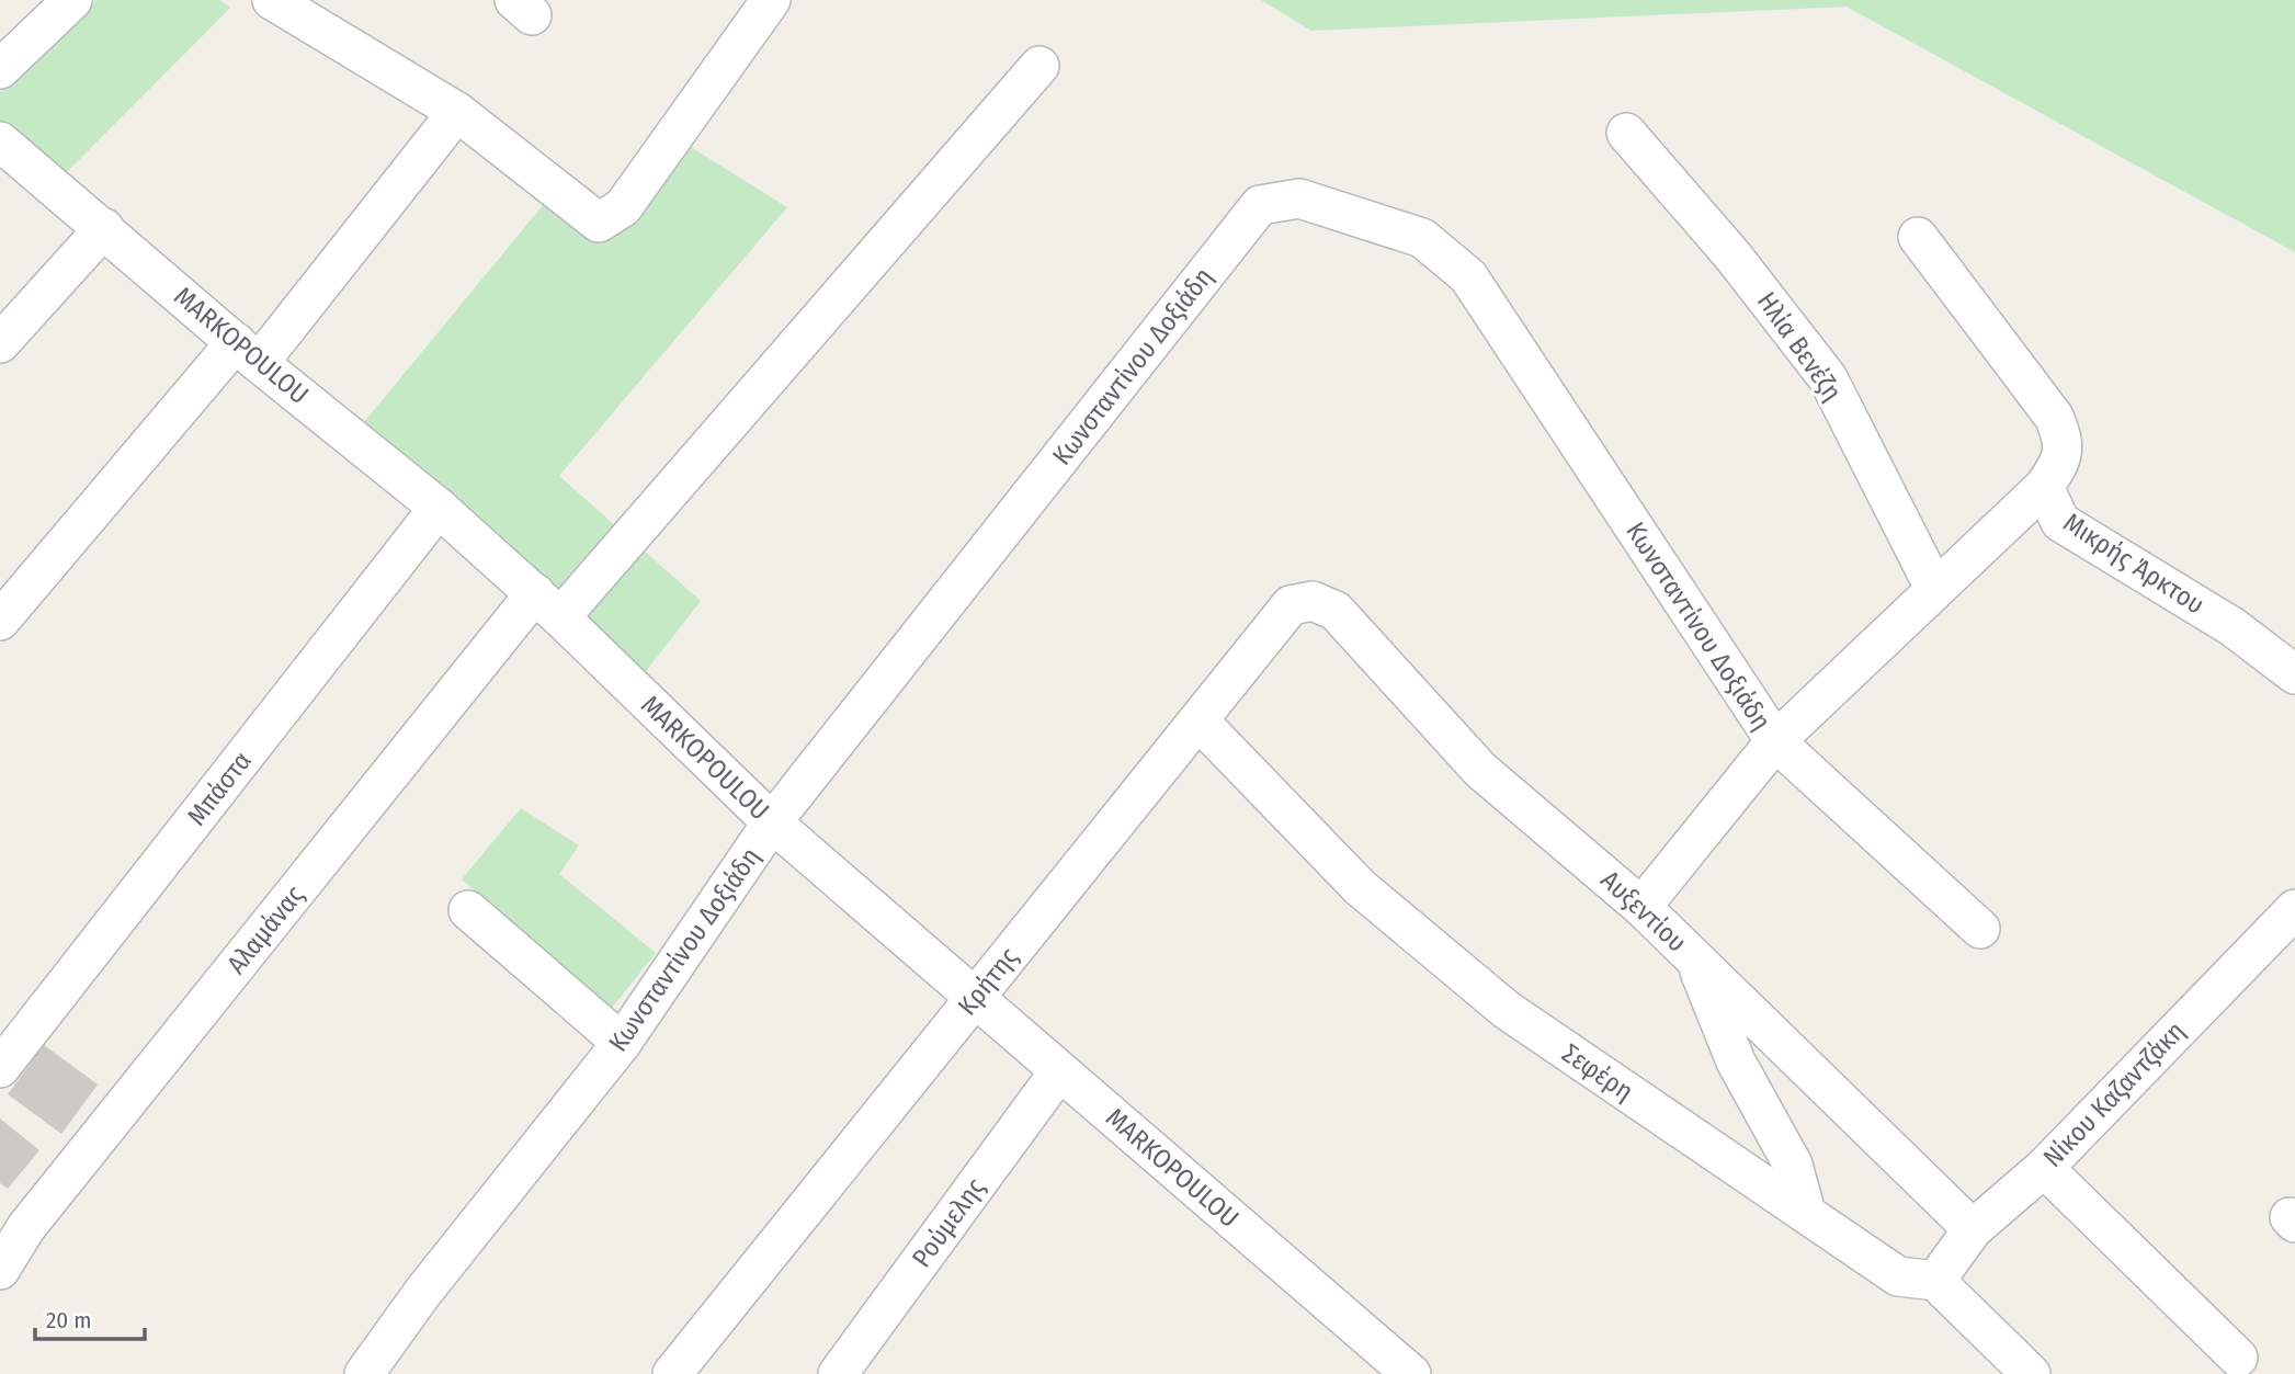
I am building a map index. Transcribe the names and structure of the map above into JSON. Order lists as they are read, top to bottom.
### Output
{
  "streets": {
    "street": [
      "MARKOPOULOU",
      "Ηλία Βενέζη",
      "Κωνσταντίνου Δοξιάδη",
      "Μικρής Άρκτου",
      "Μπάστα",
      "Αυξεντίου",
      "Αλαμάνας",
      "Κρήτης",
      "Σεφέρη",
      "Νίκου Καζαντζάκη",
      "Ρούμελης"
    ]
  },
  "crossings": [
    ["MARKOPOULOU", "Κωνσταντίνου Δοξιάδη"],
    ["MARKOPOULOU", "Μπάστα"],
    ["MARKOPOULOU", "Αλαμάνας"],
    ["MARKOPOULOU", "Κρήτης"],
    ["MARKOPOULOU", "Ρούμελης"],
    ["Αυξεντίου", "Κρήτης"],
    ["Αυξεντίου", "Νίκου Καζαντζάκη"],
    ["Κρήτης", "Σεφέρη"],
    ["Σεφέρη", "Νίκου Καζαντζάκη"]
  ],
  "scale_bar": "20 m"
}
